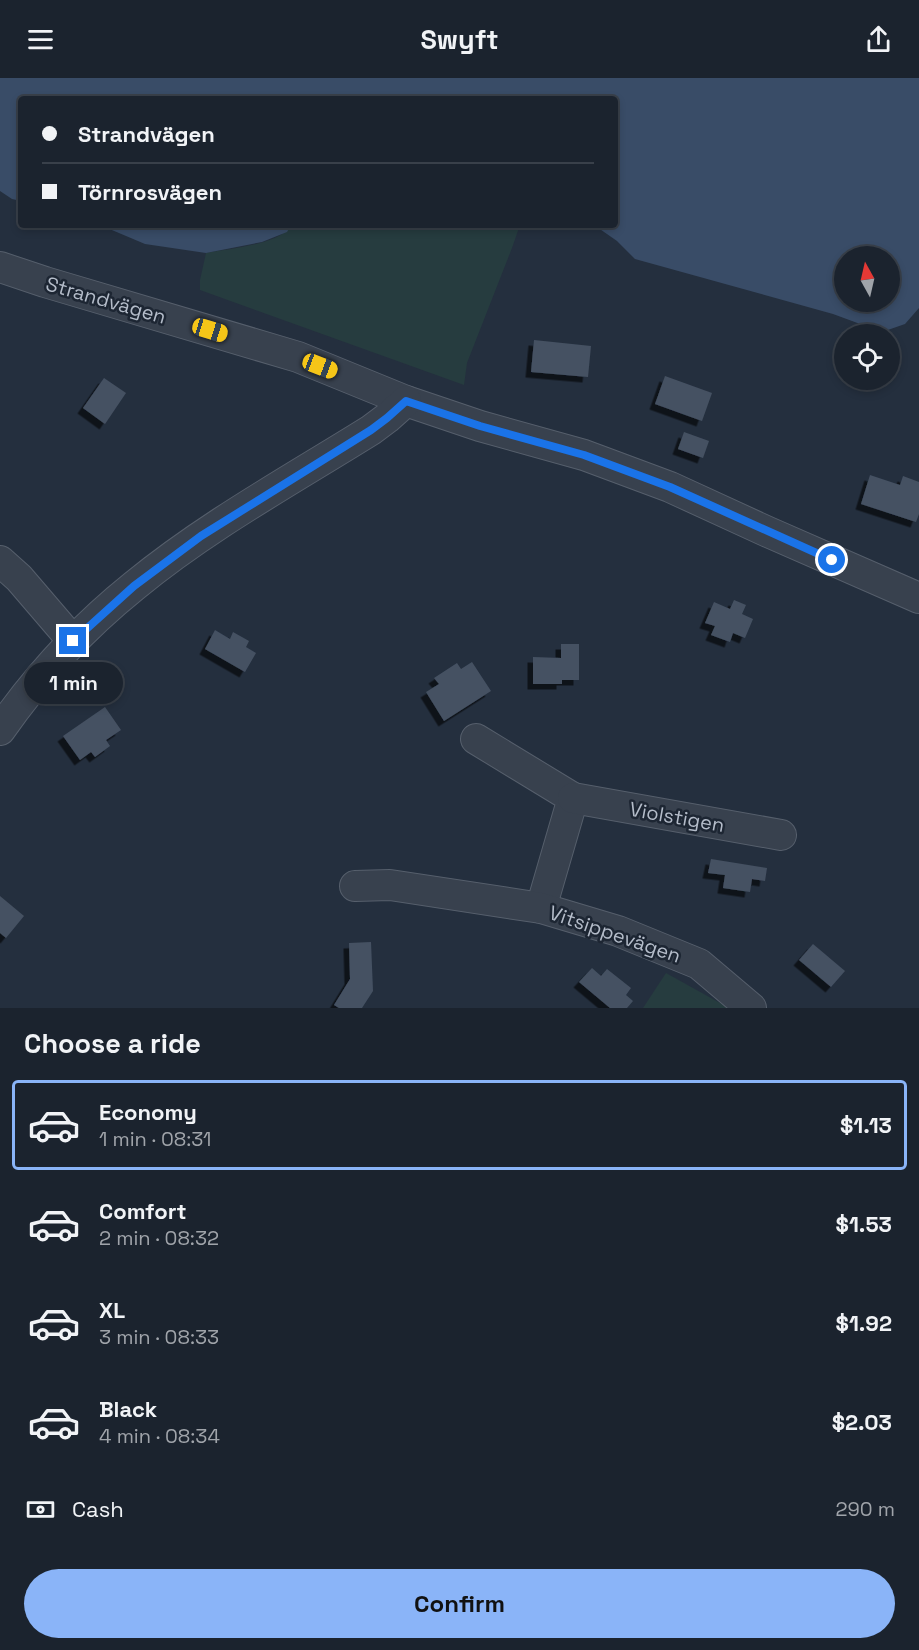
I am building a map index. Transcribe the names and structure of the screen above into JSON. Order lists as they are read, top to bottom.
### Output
{
  "streets": {
    "street": ["Strandvägen", "Violstigen", "Vitsippevägen"]
  },
  "north": "top",
  "page": {
    "header": "Swyft",
    "banner": ["Strandvägen", "Törnrosvägen"],
    "bubble": "1 min",
    "heading": "Choose a ride",
    "list": [
      {
        "name": "Economy",
        "note": "1 min · 08:31",
        "value": "$1.13"
      },
      {
        "name": "Comfort",
        "note": "2 min · 08:32",
        "value": "$1.53"
      },
      {
        "name": "XL",
        "note": "3 min · 08:33",
        "value": "$1.92"
      },
      {
        "name": "Black",
        "note": "4 min · 08:34",
        "value": "$2.03"
      }
    ],
    "pay": ["Cash", "290 m"],
    "buttons": "Confirm"
  }
}
